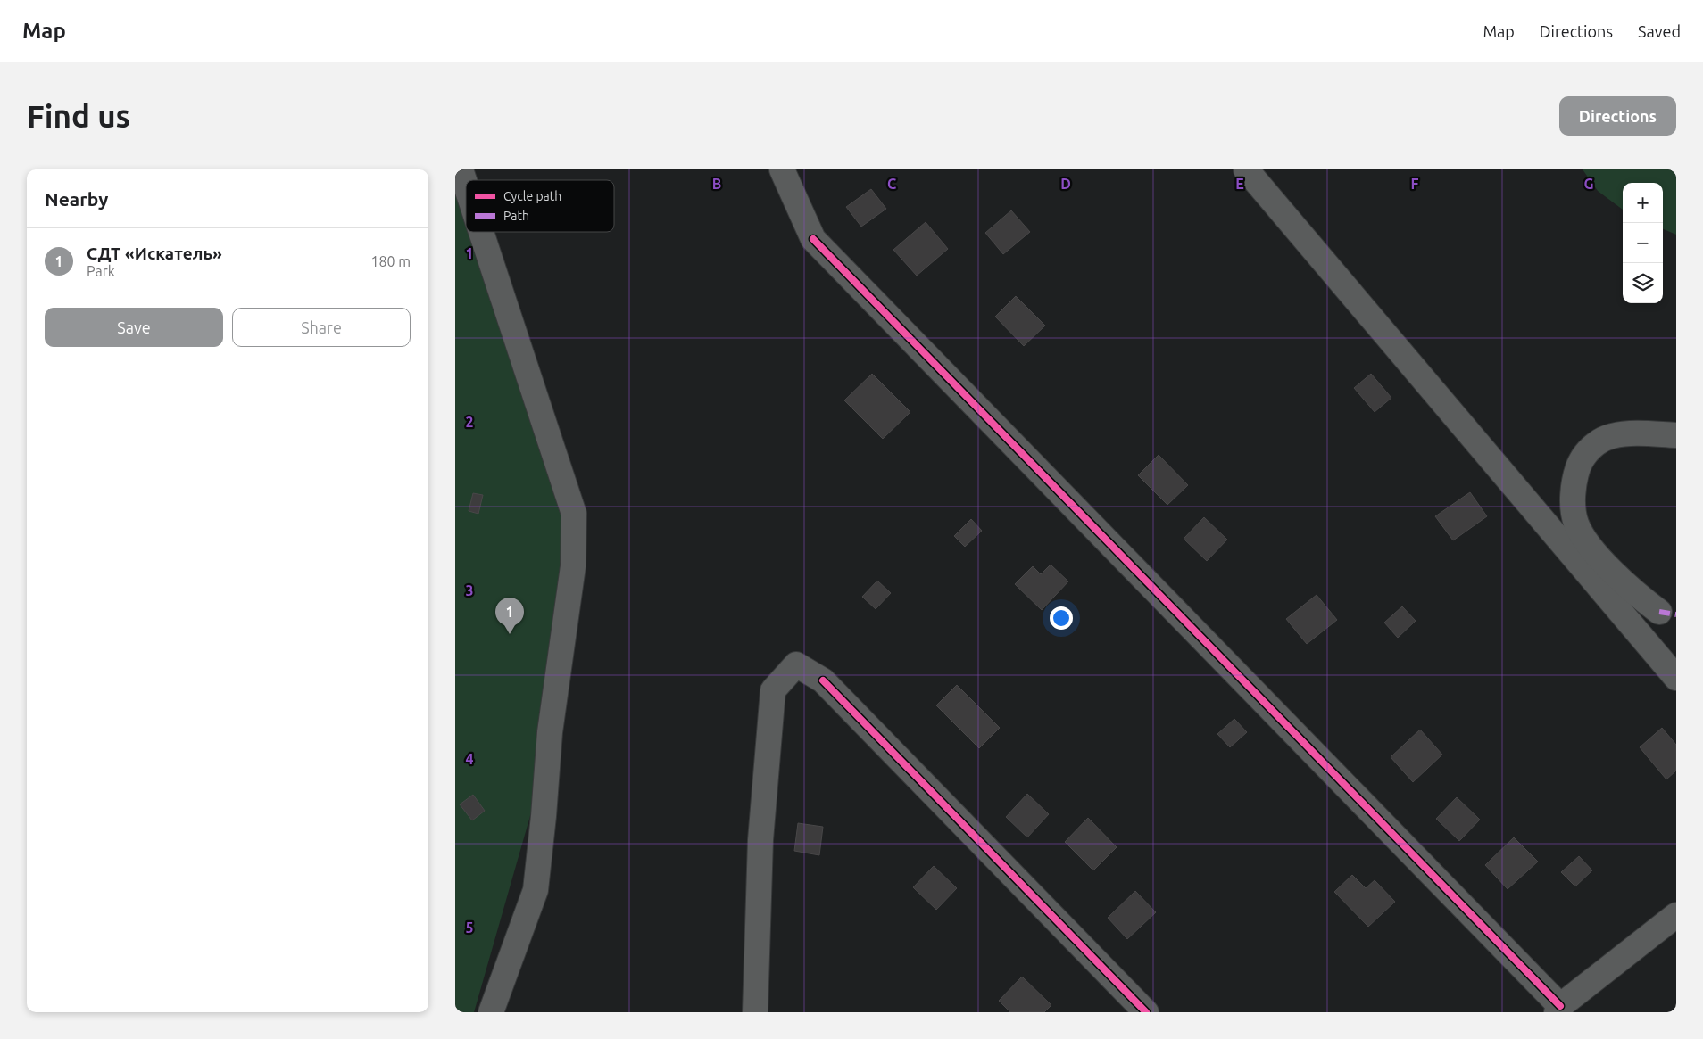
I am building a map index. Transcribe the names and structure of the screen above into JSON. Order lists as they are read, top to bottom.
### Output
{
  "legend": ["Cycle path", "Path"],
  "page": {
    "header": "Map",
    "nav": ["Map", "Directions", "Saved"],
    "buttons": [
      "Directions",
      ["Save", "Share"]
    ],
    "title": "Find us",
    "heading": "Nearby",
    "map_buttons": ["+", "−"],
    "list": [
      {
        "mark": "1",
        "name": "СДТ «Искатель»",
        "note": "Park",
        "value": "180 m"
      }
    ],
    "pins": "1"
  },
  "grid": {
    "columns": [
      "B",
      "C",
      "D",
      "E",
      "F",
      "G"
    ],
    "rows": [
      "1",
      "2",
      "3",
      "4",
      "5"
    ]
  }
}
